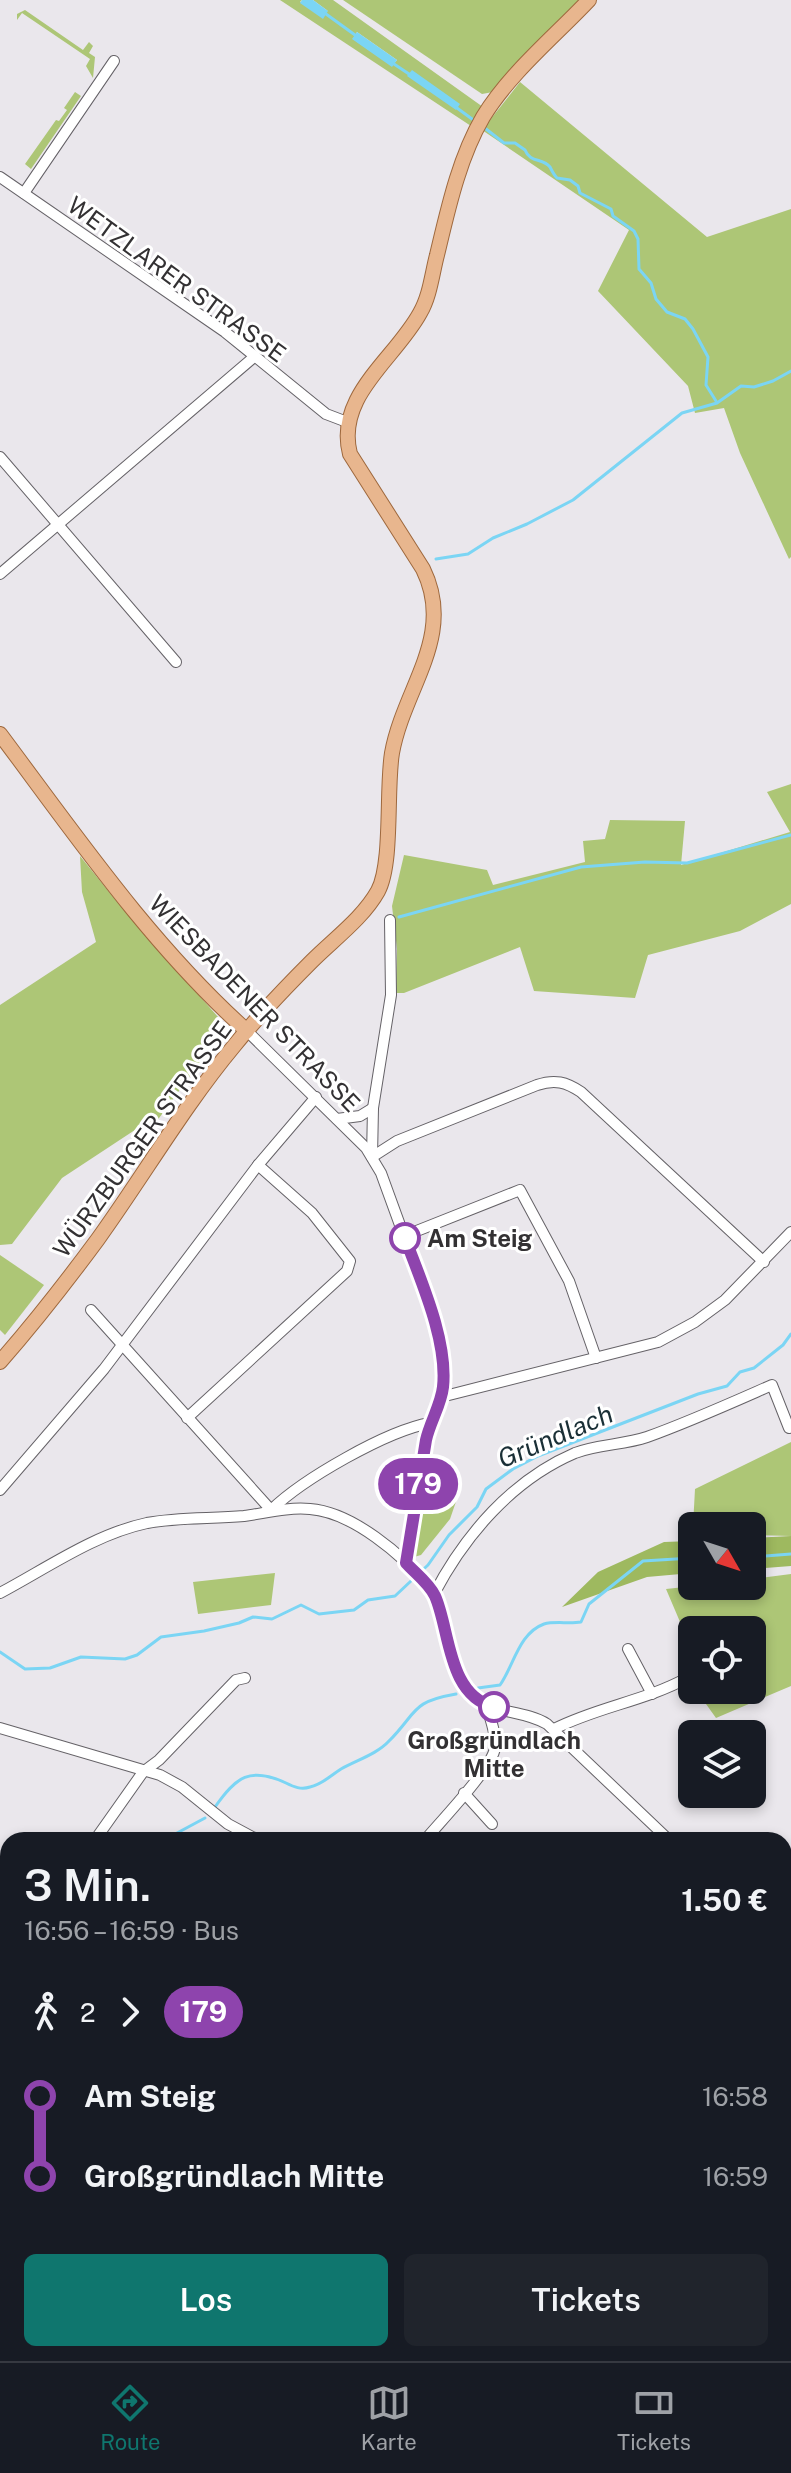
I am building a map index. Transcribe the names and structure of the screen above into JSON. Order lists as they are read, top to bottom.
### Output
{
  "streets": {
    "main road": ["WIESBADENER STRASSE", "WÜRZBURGER STRASSE"],
    "street": ["WETZLARER STRASSE"]
  },
  "crossings": [
    ["WETZLARER STRASSE", "WÜRZBURGER STRASSE"],
    ["WIESBADENER STRASSE", "WÜRZBURGER STRASSE"]
  ],
  "water": ["Gründlach"],
  "places": ["Am Steig", "Großgründlach Mitte"],
  "lines": ["bus line 179"],
  "north": "bottom right",
  "page": {
    "on_map": "179",
    "heading": ["3 Min.", "16:56 – 16:59 · Bus", "1.50 €"],
    "legs": ["2", "179"],
    "list": [
      {
        "name": "Am Steig",
        "value": "16:58"
      },
      {
        "name": "Großgründlach Mitte",
        "value": "16:59"
      }
    ],
    "buttons": ["Los", "Tickets"],
    "tabs": ["Route", "Karte", "Tickets"]
  }
}
